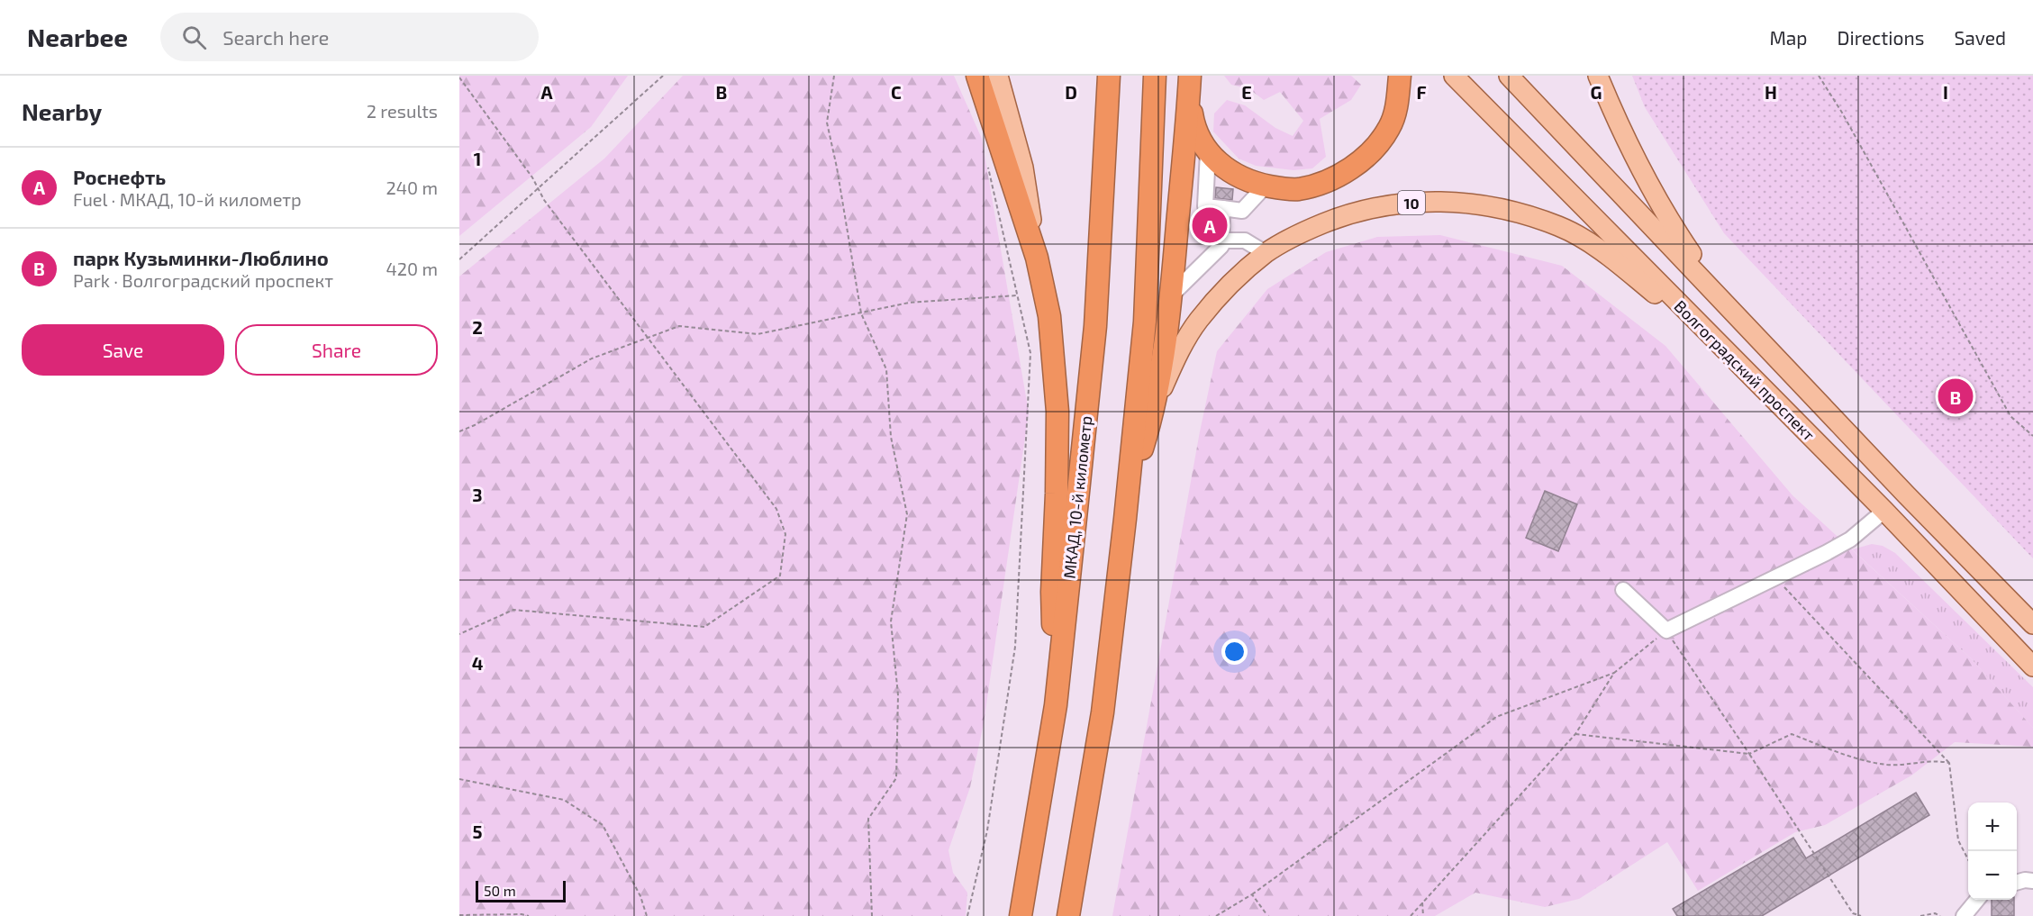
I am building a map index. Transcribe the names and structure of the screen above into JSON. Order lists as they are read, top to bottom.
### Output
{
  "streets": {
    "highway": ["10", "МКАД, 10-й километр"],
    "main road": ["Волгоградский проспект"]
  },
  "crossings": [
    ["10", "Волгоградский проспект"]
  ],
  "scale_bar": "50 m",
  "page": {
    "header": "Nearbee",
    "search": "Search here",
    "nav": ["Map", "Directions", "Saved"],
    "heading": ["Nearby", "2 results"],
    "list": [
      {
        "mark": "A",
        "name": "Роснефть",
        "note": "Fuel · МКАД, 10-й километр",
        "value": "240 m"
      },
      {
        "mark": "B",
        "name": "парк Кузьминки-Люблино",
        "note": "Park · Волгоградский проспект",
        "value": "420 m"
      }
    ],
    "pins": ["A", "B"],
    "buttons": ["Save", "Share"],
    "map_buttons": ["+", "−"],
    "scale": "50 m"
  },
  "grid": {
    "columns": [
      "A",
      "B",
      "C",
      "D",
      "E",
      "F",
      "G",
      "H",
      "I"
    ],
    "rows": [
      "1",
      "2",
      "3",
      "4",
      "5"
    ]
  }
}
